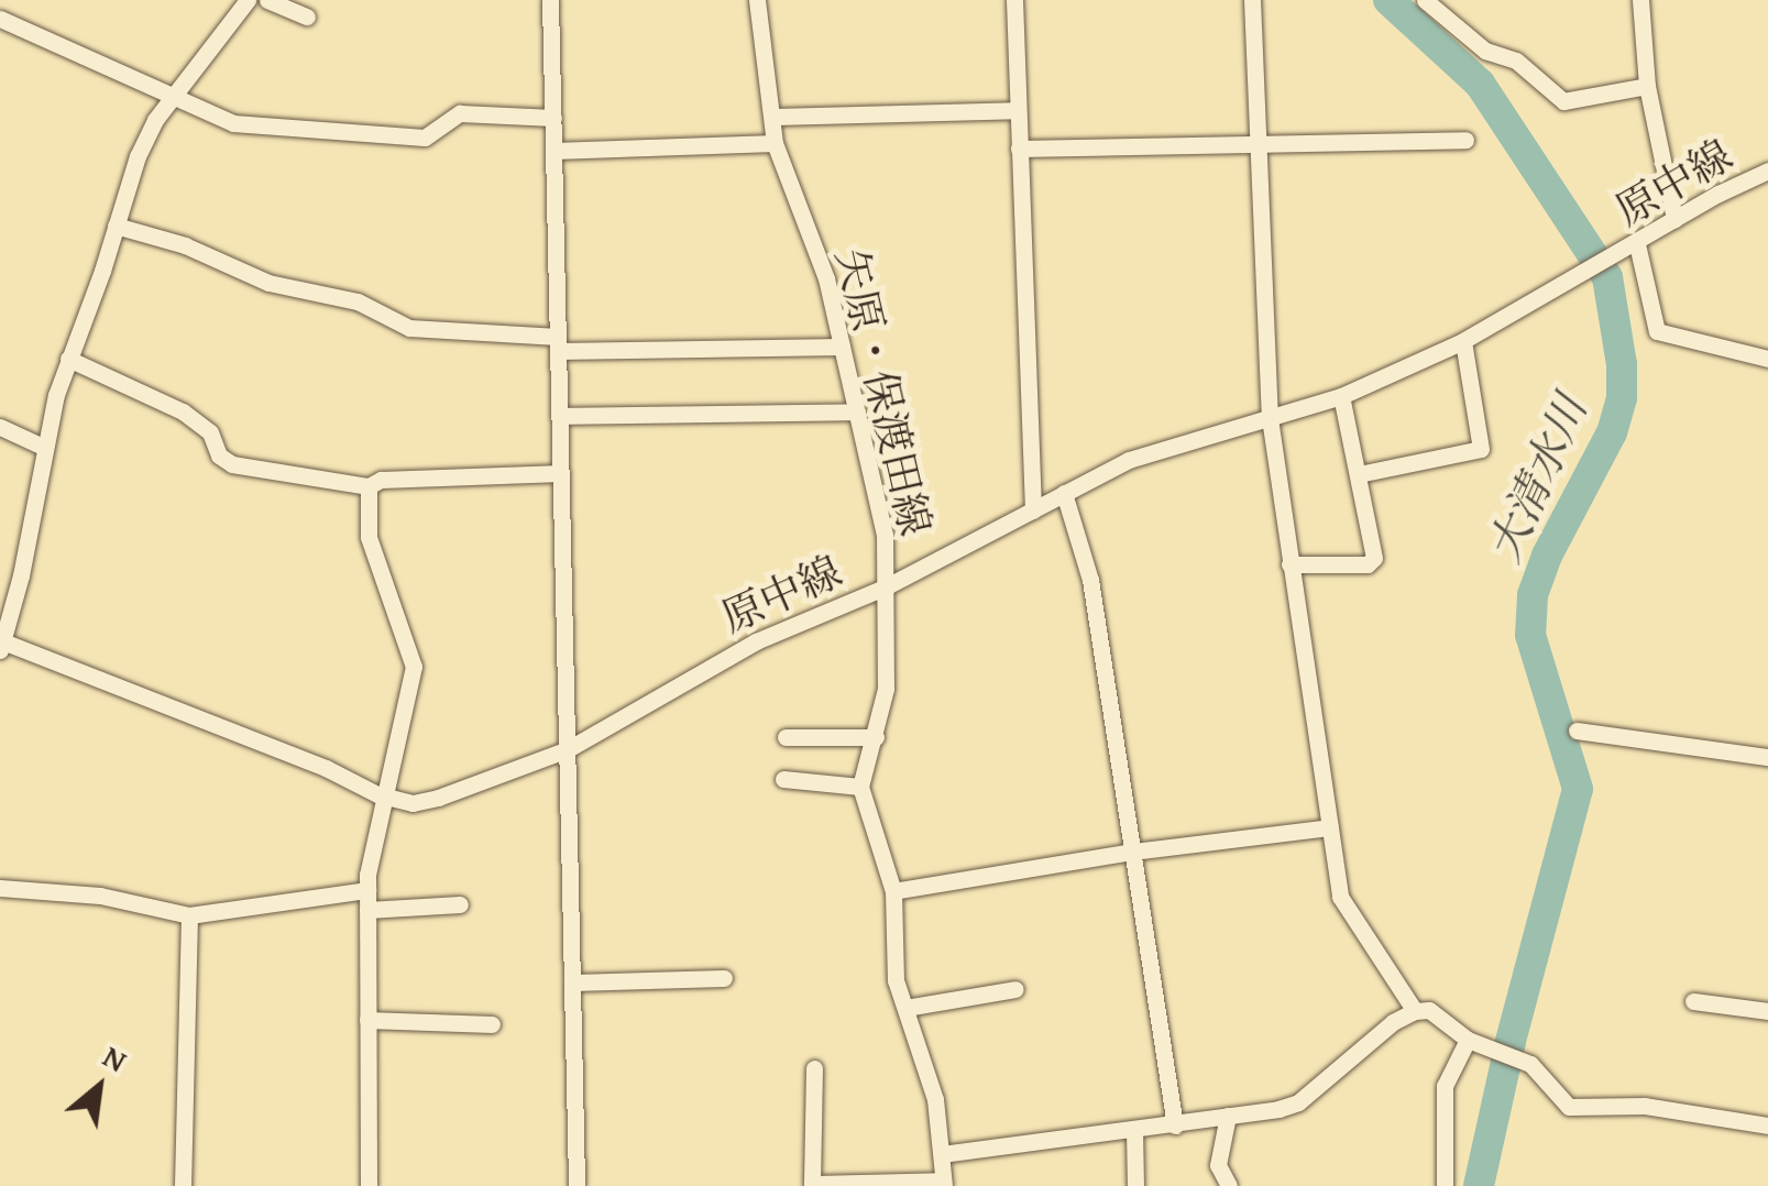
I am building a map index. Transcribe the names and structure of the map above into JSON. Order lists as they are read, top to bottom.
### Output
{
  "streets": {
    "street": ["原中線", "矢原・保渡田線"]
  },
  "crossings": [
    ["原中線", "矢原・保渡田線"]
  ],
  "water": ["大清水川"],
  "north": "top right"
}
